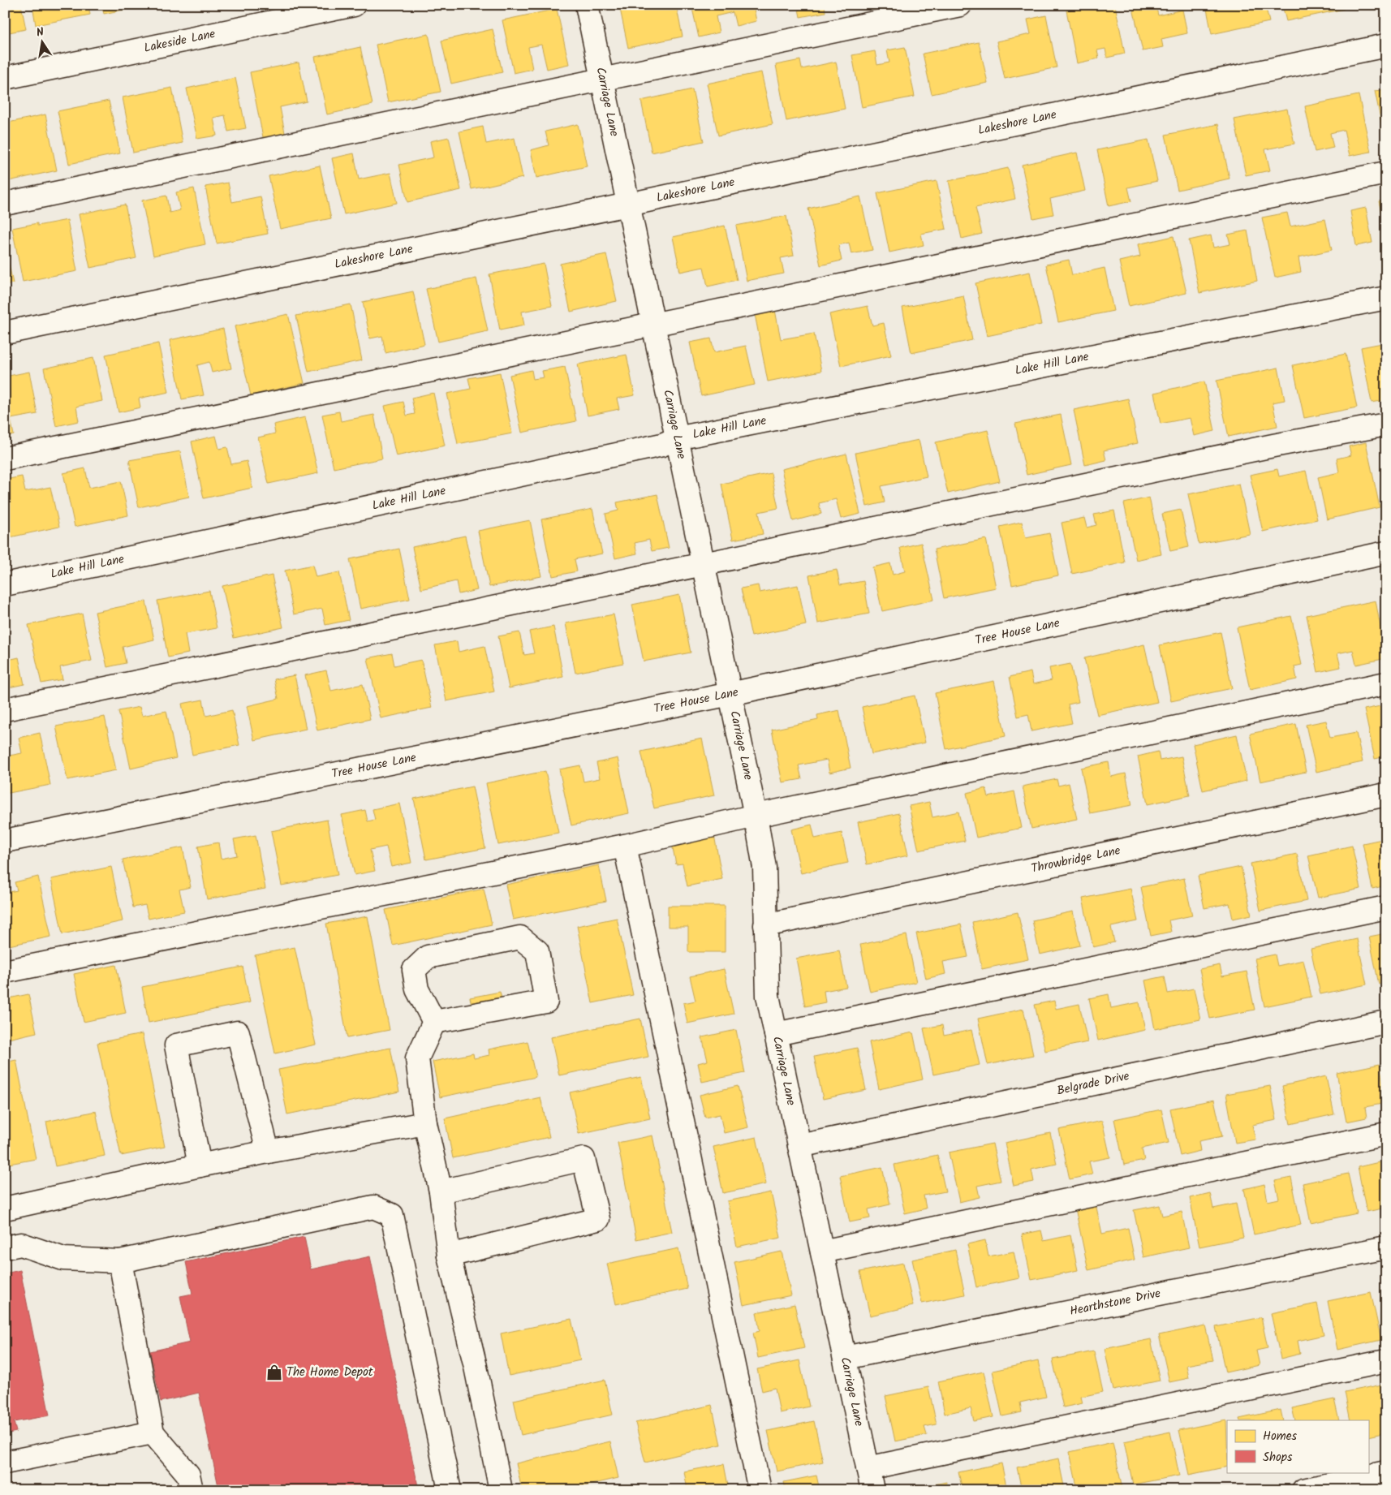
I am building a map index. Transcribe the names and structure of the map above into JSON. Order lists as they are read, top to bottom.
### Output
{
  "streets": {
    "street": [
      "Lakeside Lane",
      "Carriage Lane",
      "Lakeshore Lane",
      "Lake Hill Lane",
      "Tree House Lane",
      "Throwbridge Lane",
      "Belgrade Drive",
      "Hearthstone Drive"
    ]
  },
  "crossings": [
    ["Carriage Lane", "Lakeshore Lane"],
    ["Carriage Lane", "Lake Hill Lane"],
    ["Carriage Lane", "Tree House Lane"],
    ["Carriage Lane", "Throwbridge Lane"],
    ["Carriage Lane", "Belgrade Drive"],
    ["Carriage Lane", "Hearthstone Drive"]
  ],
  "places": {
    "shop": ["The Home Depot"]
  },
  "legend": ["Homes", "Shops"],
  "north": "top"
}
